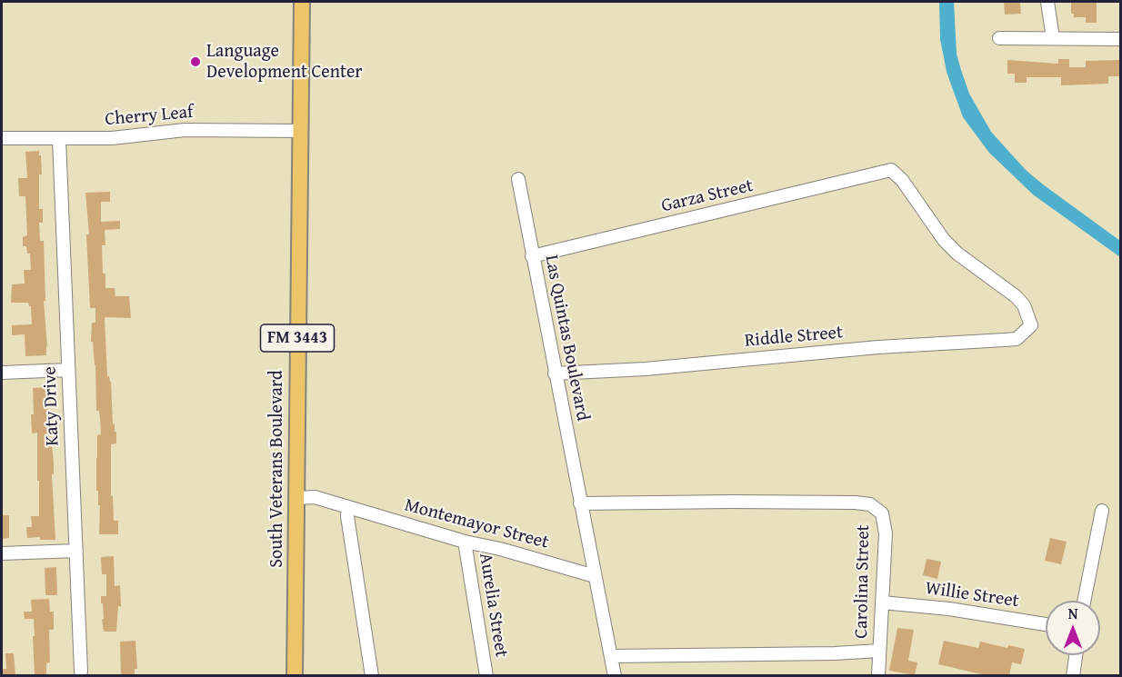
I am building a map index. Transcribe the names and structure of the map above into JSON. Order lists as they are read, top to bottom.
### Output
{
  "streets": {
    "main road": ["FM 3443", "South Veterans Boulevard"],
    "street": [
      "Cherry Leaf",
      "Garza Street",
      "Riddle Street",
      "Las Quintas Boulevard",
      "Katy Drive",
      "Montemayor Street",
      "Carolina Street",
      "Willie Street",
      "Aurelia Street"
    ]
  },
  "crossings": [
    ["Cherry Leaf", "Katy Drive"],
    ["Cherry Leaf", "South Veterans Boulevard"],
    ["Garza Street", "Riddle Street"],
    ["Garza Street", "Las Quintas Boulevard"],
    ["Riddle Street", "Las Quintas Boulevard"],
    ["Las Quintas Boulevard", "Montemayor Street"],
    ["Las Quintas Boulevard", "Carolina Street"],
    ["South Veterans Boulevard", "Montemayor Street"],
    ["Montemayor Street", "Aurelia Street"],
    ["Carolina Street", "Willie Street"]
  ],
  "places": ["Language Development Center"],
  "north": "top"
}
